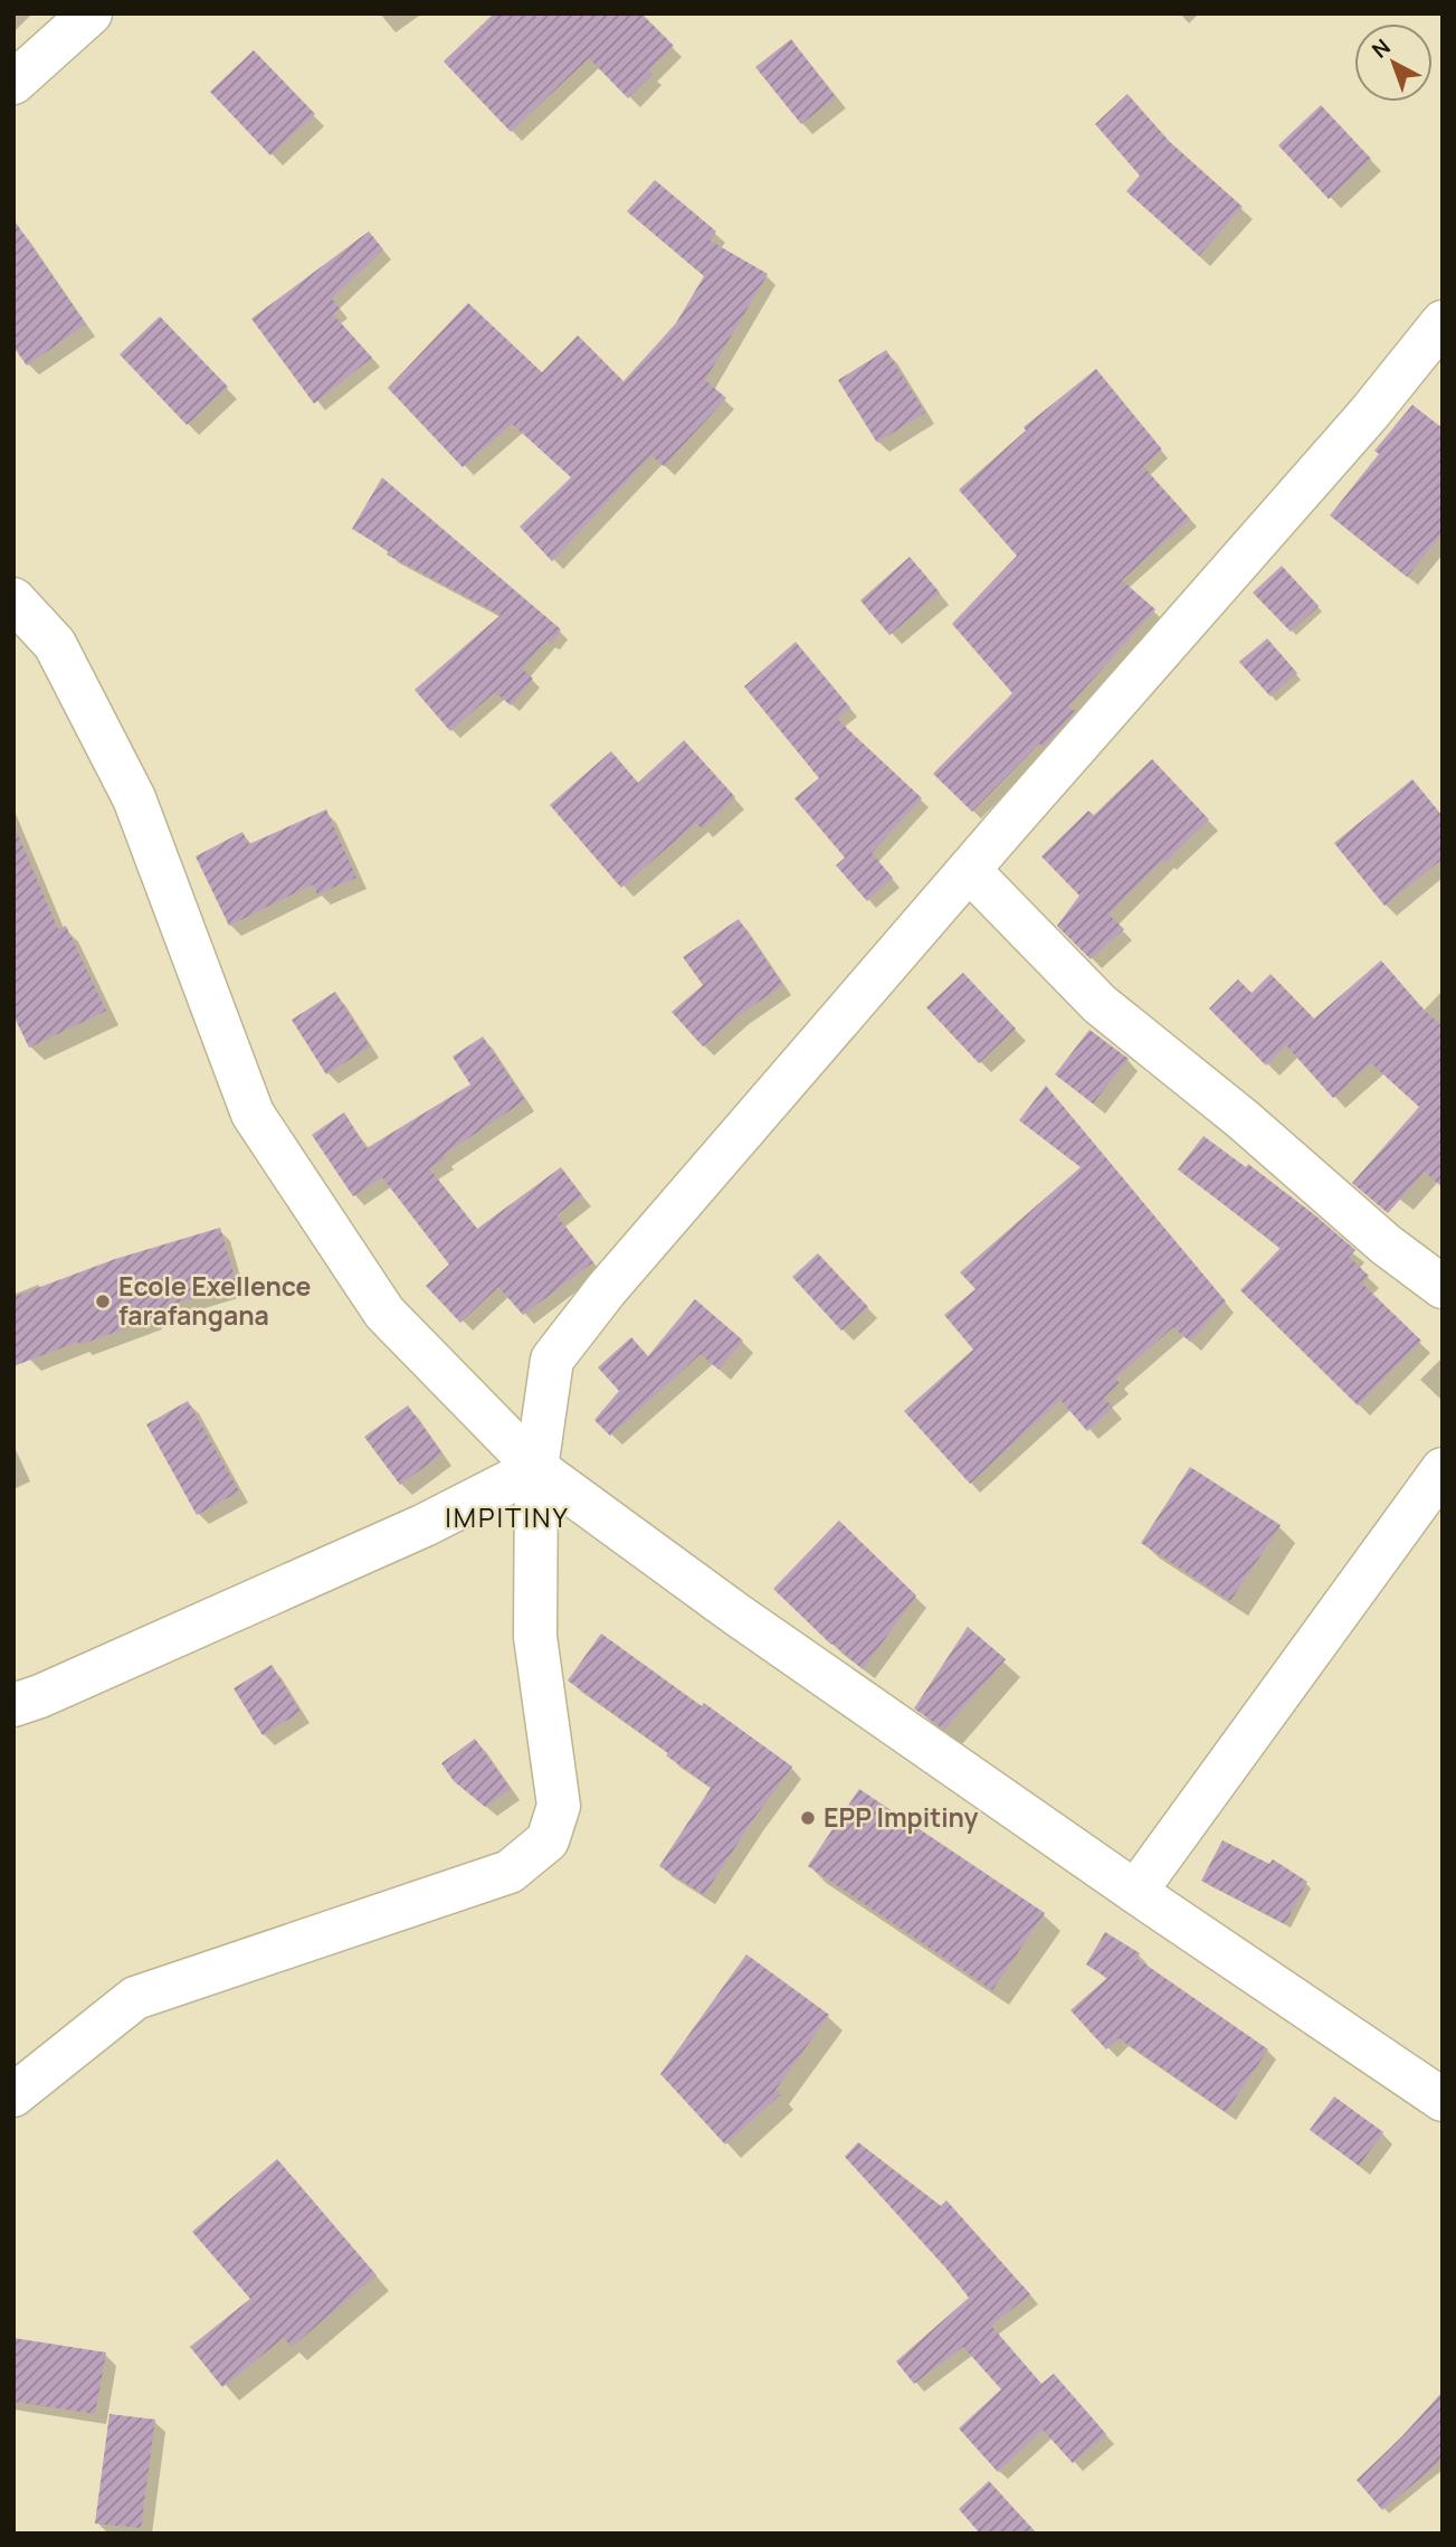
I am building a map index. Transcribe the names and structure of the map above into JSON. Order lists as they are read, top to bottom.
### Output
{
  "districts": ["IMPITINY"],
  "places": ["Ecole Exellence farafangana", "EPP Impitiny"],
  "north": "top left"
}
